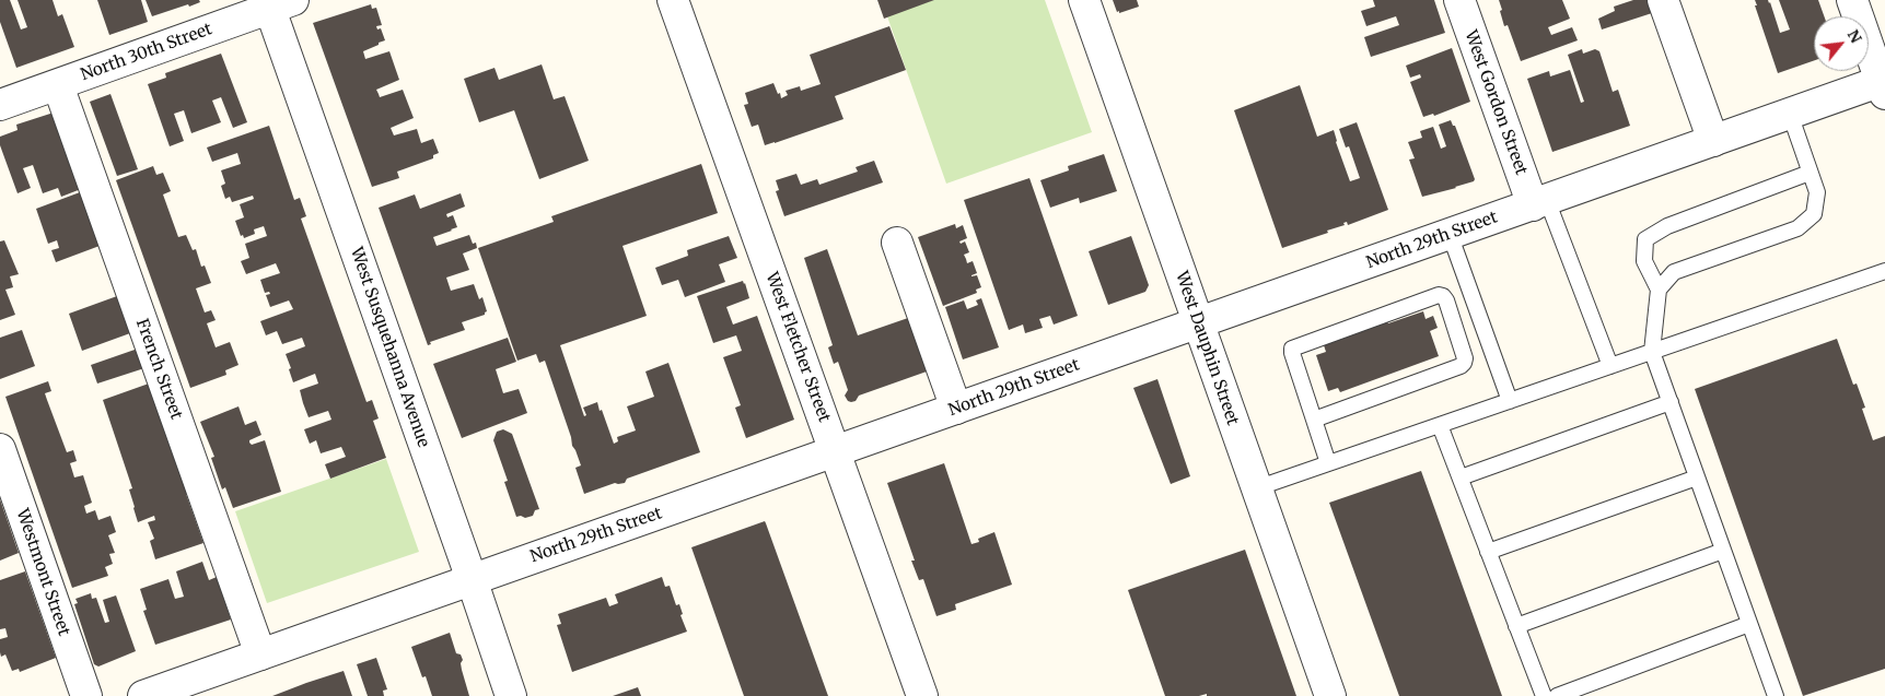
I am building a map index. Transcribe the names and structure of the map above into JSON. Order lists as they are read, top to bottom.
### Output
{
  "streets": {
    "street": [
      "North 30th Street",
      "West Gordon Street",
      "North 29th Street",
      "West Susquehanna Avenue",
      "West Fletcher Street",
      "West Dauphin Street",
      "French Street",
      "Westmont Street"
    ]
  },
  "crossings": [
    ["North 30th Street", "West Susquehanna Avenue"],
    ["North 30th Street", "French Street"],
    ["West Gordon Street", "North 29th Street"],
    ["North 29th Street", "West Susquehanna Avenue"],
    ["North 29th Street", "West Fletcher Street"],
    ["North 29th Street", "West Dauphin Street"],
    ["North 29th Street", "French Street"]
  ],
  "north": "top right"
}
